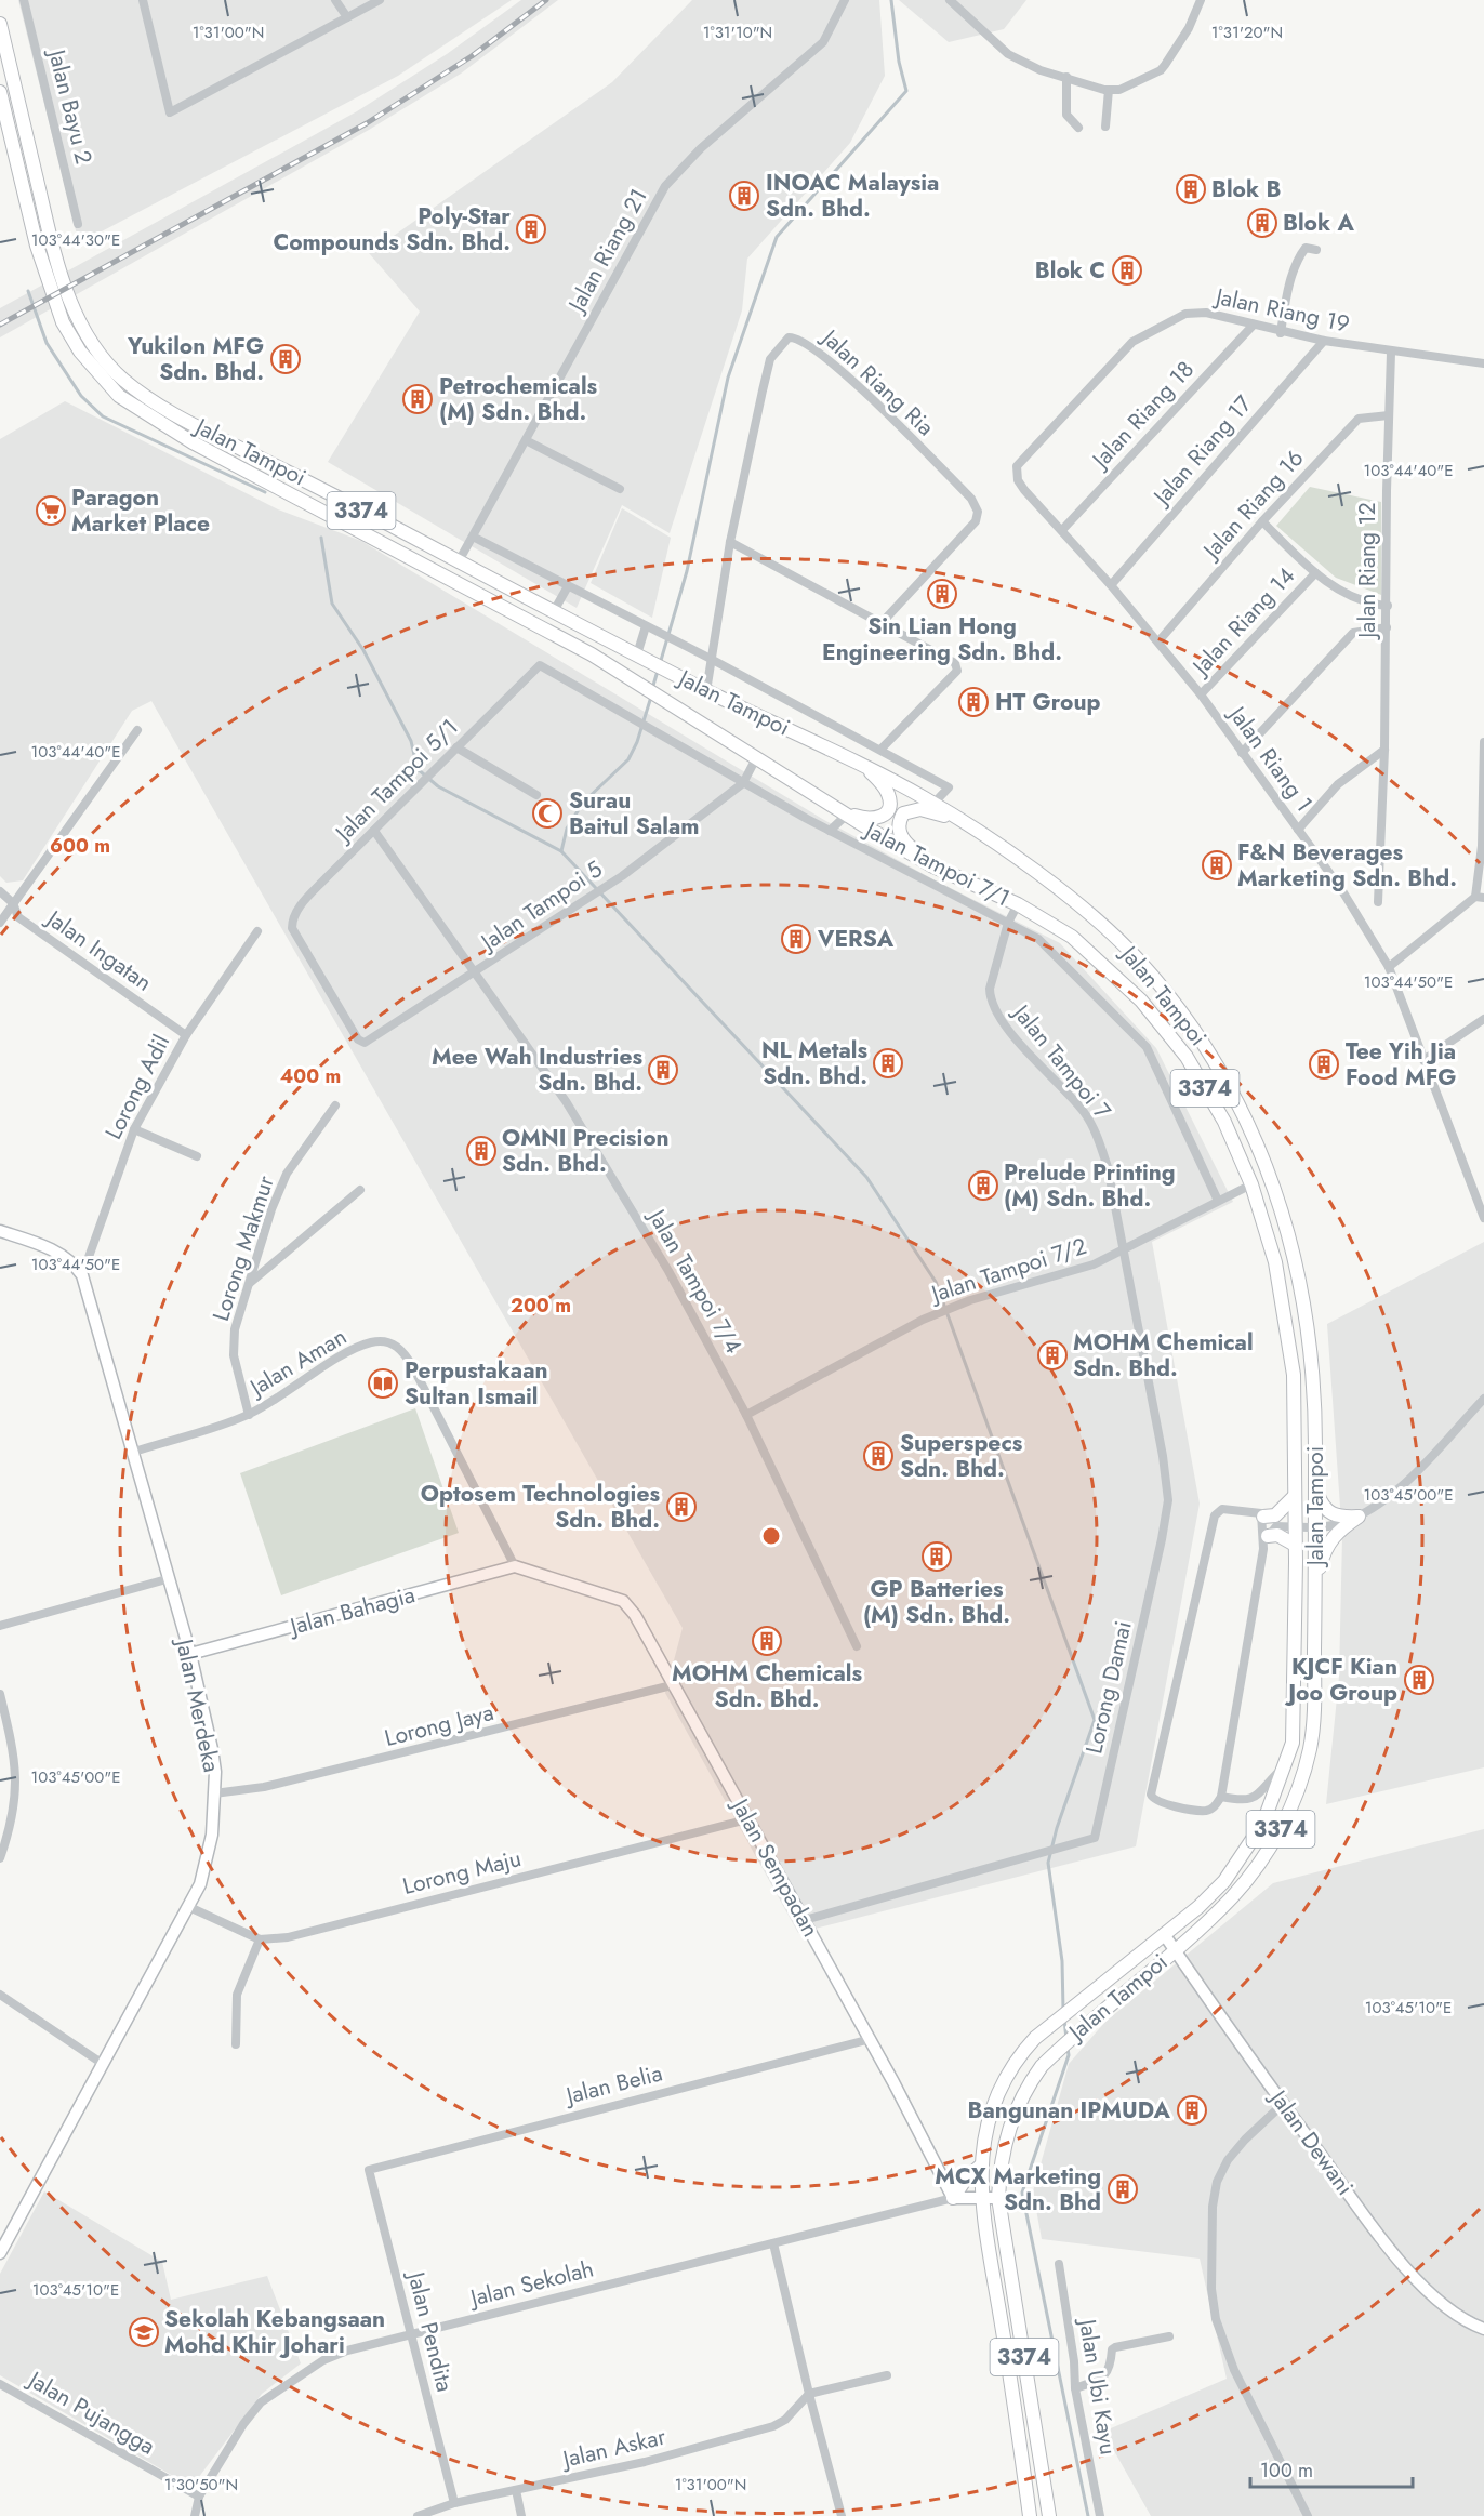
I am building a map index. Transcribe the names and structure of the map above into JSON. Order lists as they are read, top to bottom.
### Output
{
  "streets": {
    "main road": ["Jalan Tampoi", "3374"],
    "street": [
      "Jalan Bayu 2",
      "Jalan Riang 21",
      "Jalan Riang 19",
      "Jalan Riang Ria",
      "Jalan Riang 18",
      "Jalan Riang 17",
      "Jalan Riang 16",
      "Jalan Riang 12",
      "Jalan Riang 14",
      "Jalan Riang 1",
      "Jalan Tampoi 5/1",
      "Jalan Tampoi 7/1",
      "Jalan Tampoi 5",
      "Jalan Ingatan",
      "Jalan Tampoi 7",
      "Lorong Adil",
      "Lorong Makmur",
      "Jalan Tampoi 7/2",
      "Jalan Tampoi 7/4",
      "Jalan Aman",
      "Jalan Bahagia",
      "Lorong Damai",
      "Jalan Merdeka",
      "Lorong Jaya",
      "Jalan Sempadan",
      "Lorong Maju",
      "Jalan Belia",
      "Jalan Dewani",
      "Jalan Sekolah",
      "Jalan Pendita",
      "Jalan Ubi Kayu",
      "Jalan Pujangga",
      "Jalan Askar"
    ]
  },
  "crossings": [
    ["Jalan Riang 21", "Jalan Tampoi"],
    ["Jalan Riang 19", "Jalan Riang 18"],
    ["Jalan Riang 19", "Jalan Riang 17"],
    ["Jalan Riang 19", "Jalan Riang 12"],
    ["Jalan Riang 19", "Jalan Riang 1"],
    ["Jalan Riang Ria", "Jalan Tampoi"],
    ["Jalan Riang 18", "Jalan Riang 1"],
    ["Jalan Riang 17", "Jalan Riang 1"],
    ["Jalan Tampoi", "Jalan Tampoi 5"],
    ["Jalan Tampoi", "Jalan Tampoi 7"],
    ["Jalan Tampoi", "Jalan Tampoi 7/2"],
    ["Jalan Tampoi", "Jalan Dewani"],
    ["Jalan Riang 16", "Jalan Riang 12"],
    ["Jalan Riang 16", "Jalan Riang 1"],
    ["Jalan Riang 14", "Jalan Riang 1"],
    ["Jalan Tampoi 5/1", "Jalan Tampoi 7/1"],
    ["Jalan Tampoi 5/1", "Jalan Tampoi 5"],
    ["Jalan Tampoi 5/1", "Jalan Tampoi 7/4"],
    ["Jalan Tampoi 7/1", "Jalan Tampoi 5"],
    ["Jalan Tampoi 7/1", "Jalan Tampoi 7"],
    ["Jalan Tampoi 7/1", "Jalan Tampoi 7/2"],
    ["Jalan Tampoi 5", "Jalan Tampoi 7/4"],
    ["Jalan Ingatan", "Lorong Adil"],
    ["Jalan Tampoi 7", "Jalan Tampoi 7/2"],
    ["Jalan Tampoi 7", "Lorong Damai"],
    ["Lorong Adil", "Jalan Merdeka"],
    ["Lorong Makmur", "Jalan Aman"],
    ["Jalan Tampoi 7/2", "Jalan Tampoi 7/4"],
    ["Jalan Tampoi 7/2", "Lorong Damai"],
    ["Jalan Aman", "Jalan Bahagia"],
    ["Jalan Aman", "Jalan Merdeka"],
    ["Jalan Aman", "Jalan Sempadan"],
    ["Jalan Bahagia", "Jalan Merdeka"],
    ["Jalan Bahagia", "Jalan Sempadan"],
    ["Lorong Damai", "Jalan Sempadan"],
    ["Jalan Merdeka", "Lorong Jaya"],
    ["Lorong Jaya", "Jalan Sempadan"],
    ["Jalan Sempadan", "Lorong Maju"],
    ["Jalan Sempadan", "Jalan Belia"],
    ["Jalan Sempadan", "Jalan Sekolah"],
    ["Jalan Belia", "Jalan Pendita"],
    ["Jalan Sekolah", "Jalan Pendita"],
    ["Jalan Sekolah", "Jalan Pujangga"],
    ["Jalan Pendita", "Jalan Askar"]
  ],
  "places": {
    "building": [
      "Blok B",
      "INOAC Malaysia Sdn. Bhd.",
      "Blok A",
      "Poly-Star Compounds Sdn. Bhd.",
      "Blok C",
      "Yukilon MFG Sdn. Bhd.",
      "Petrochemicals (M) Sdn. Bhd.",
      "Sin Lian Hong Engineering Sdn. Bhd.",
      "HT Group",
      "F&N Beverages Marketing Sdn. Bhd.",
      "VERSA",
      "NL Metals Sdn. Bhd.",
      "Tee Yih Jia Food MFG",
      "Mee Wah Industries Sdn. Bhd.",
      "OMNI Precision Sdn. Bhd.",
      "Prelude Printing (M) Sdn. Bhd.",
      "MOHM Chemical Sdn. Bhd.",
      "Superspecs Sdn. Bhd.",
      "Optosem Technologies Sdn. Bhd.",
      "GP Batteries (M) Sdn. Bhd.",
      "MOHM Chemicals Sdn. Bhd.",
      "KJCF Kian Joo Group",
      "Bangunan IPMUDA",
      "MCX Marketing Sdn. Bhd"
    ],
    "supermarket": ["Paragon Market Place"],
    "mosque": ["Surau Baitul Salam"],
    "library": ["Perpustakaan Sultan Ismail"],
    "school or university": ["Sekolah Kebangsaan Mohd Khir Johari"]
  },
  "scale_bar": "100 m",
  "coordinates": [
    "1°31'00\"N",
    "1°31'10\"N",
    "1°31'20\"N",
    "103°44'30\"E",
    "103°44'40\"E",
    "103°44'50\"E",
    "103°45'00\"E",
    "103°45'10\"E",
    "1°30'50\"N"
  ],
  "rings": ["600 m", "400 m", "200 m"]
}
